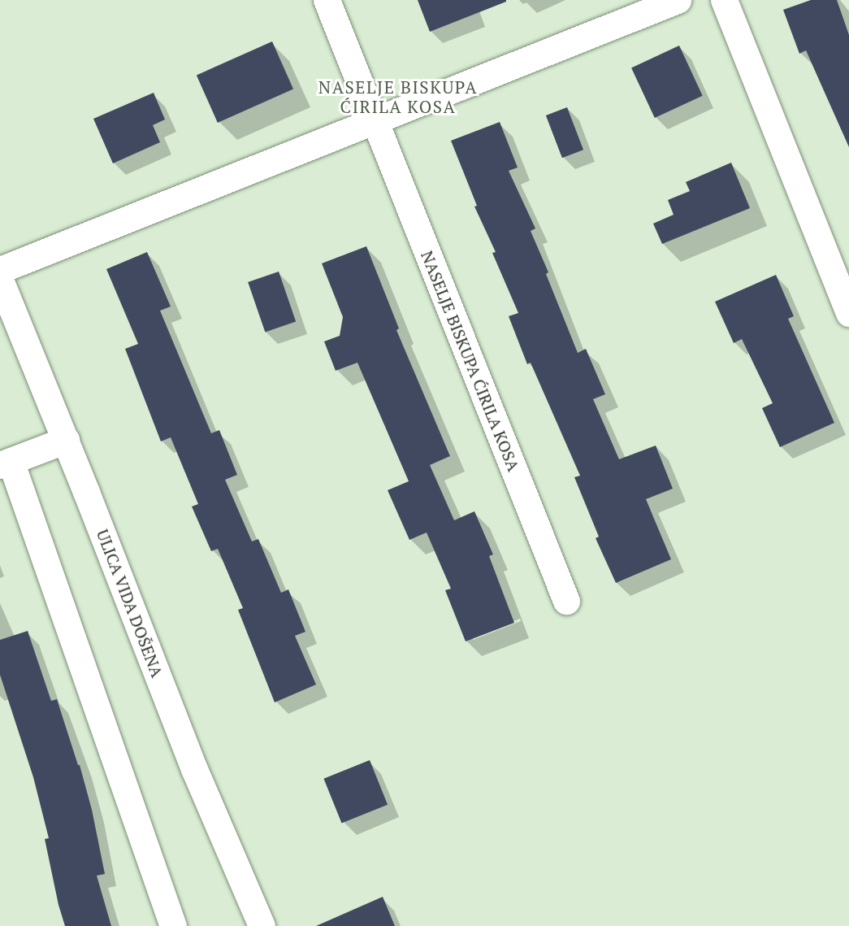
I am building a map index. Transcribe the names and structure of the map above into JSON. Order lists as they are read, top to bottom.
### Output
{
  "streets": {
    "street": ["NASELJE BISKUPA ĆIRILA KOSA", "ULICA VIDA DOŠENA"]
  },
  "districts": ["NASELJE BISKUPA ĆIRILA KOSA"]
}
